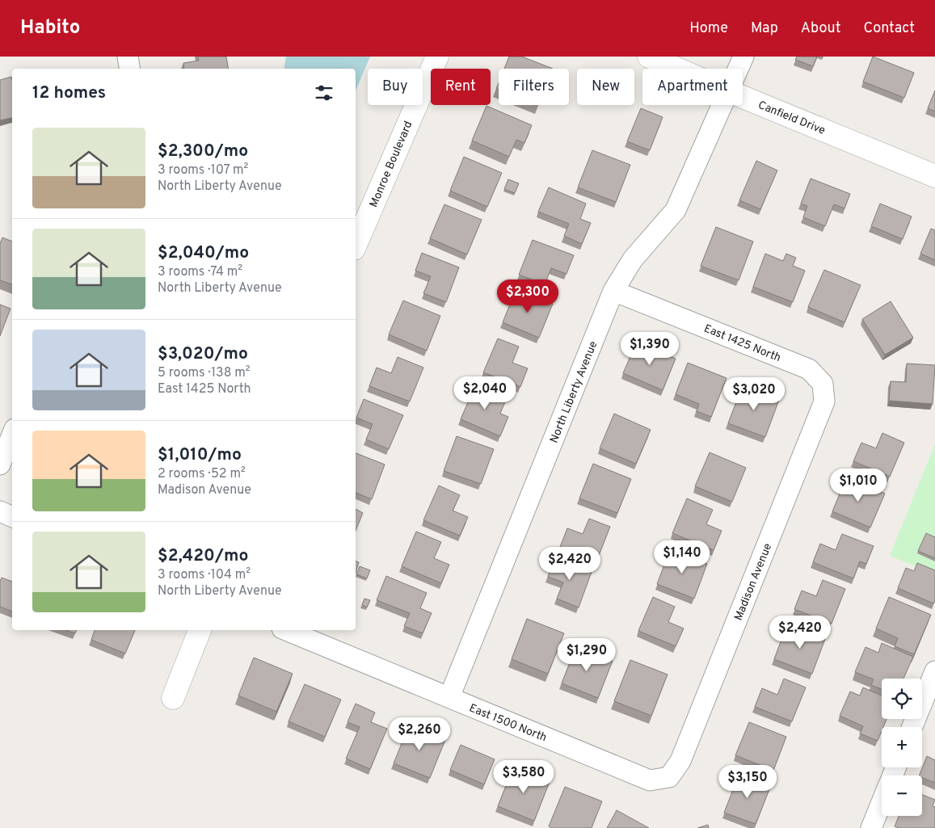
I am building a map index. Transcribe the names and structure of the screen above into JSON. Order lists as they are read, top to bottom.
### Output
{
  "streets": {
    "street": [
      "Canfield Drive",
      "Monroe Boulevard",
      "East 1425 North",
      "North Liberty Avenue",
      "Madison Avenue",
      "East 1500 North"
    ]
  },
  "crossings": [
    ["East 1425 North", "North Liberty Avenue"],
    ["East 1425 North", "Madison Avenue"],
    ["North Liberty Avenue", "East 1500 North"],
    ["Madison Avenue", "East 1500 North"]
  ],
  "page": {
    "header": "Habito",
    "nav": [
      "Home",
      "Map",
      "About",
      "Contact"
    ],
    "chip": [
      "Buy",
      "Rent",
      "Filters",
      "New",
      "Apartment"
    ],
    "heading": "12 homes",
    "list": [
      {
        "name": "$2,300/mo",
        "note": "3 rooms · 107 m² · North Liberty Avenue"
      },
      {
        "name": "$2,040/mo",
        "note": "3 rooms · 74 m² · North Liberty Avenue"
      },
      {
        "name": "$3,020/mo",
        "note": "5 rooms · 138 m² · East 1425 North"
      },
      {
        "name": "$1,010/mo",
        "note": "2 rooms · 52 m² · Madison Avenue"
      },
      {
        "name": "$2,420/mo",
        "note": "3 rooms · 104 m² · North Liberty Avenue"
      }
    ],
    "price": [
      "$2,300",
      "$1,390",
      "$2,040",
      "$3,020",
      "$1,010",
      "$1,140",
      "$2,420",
      "$2,420",
      "$1,290",
      "$2,260",
      "$3,580",
      "$3,150"
    ],
    "map_buttons": ["+", "−"]
  }
}
